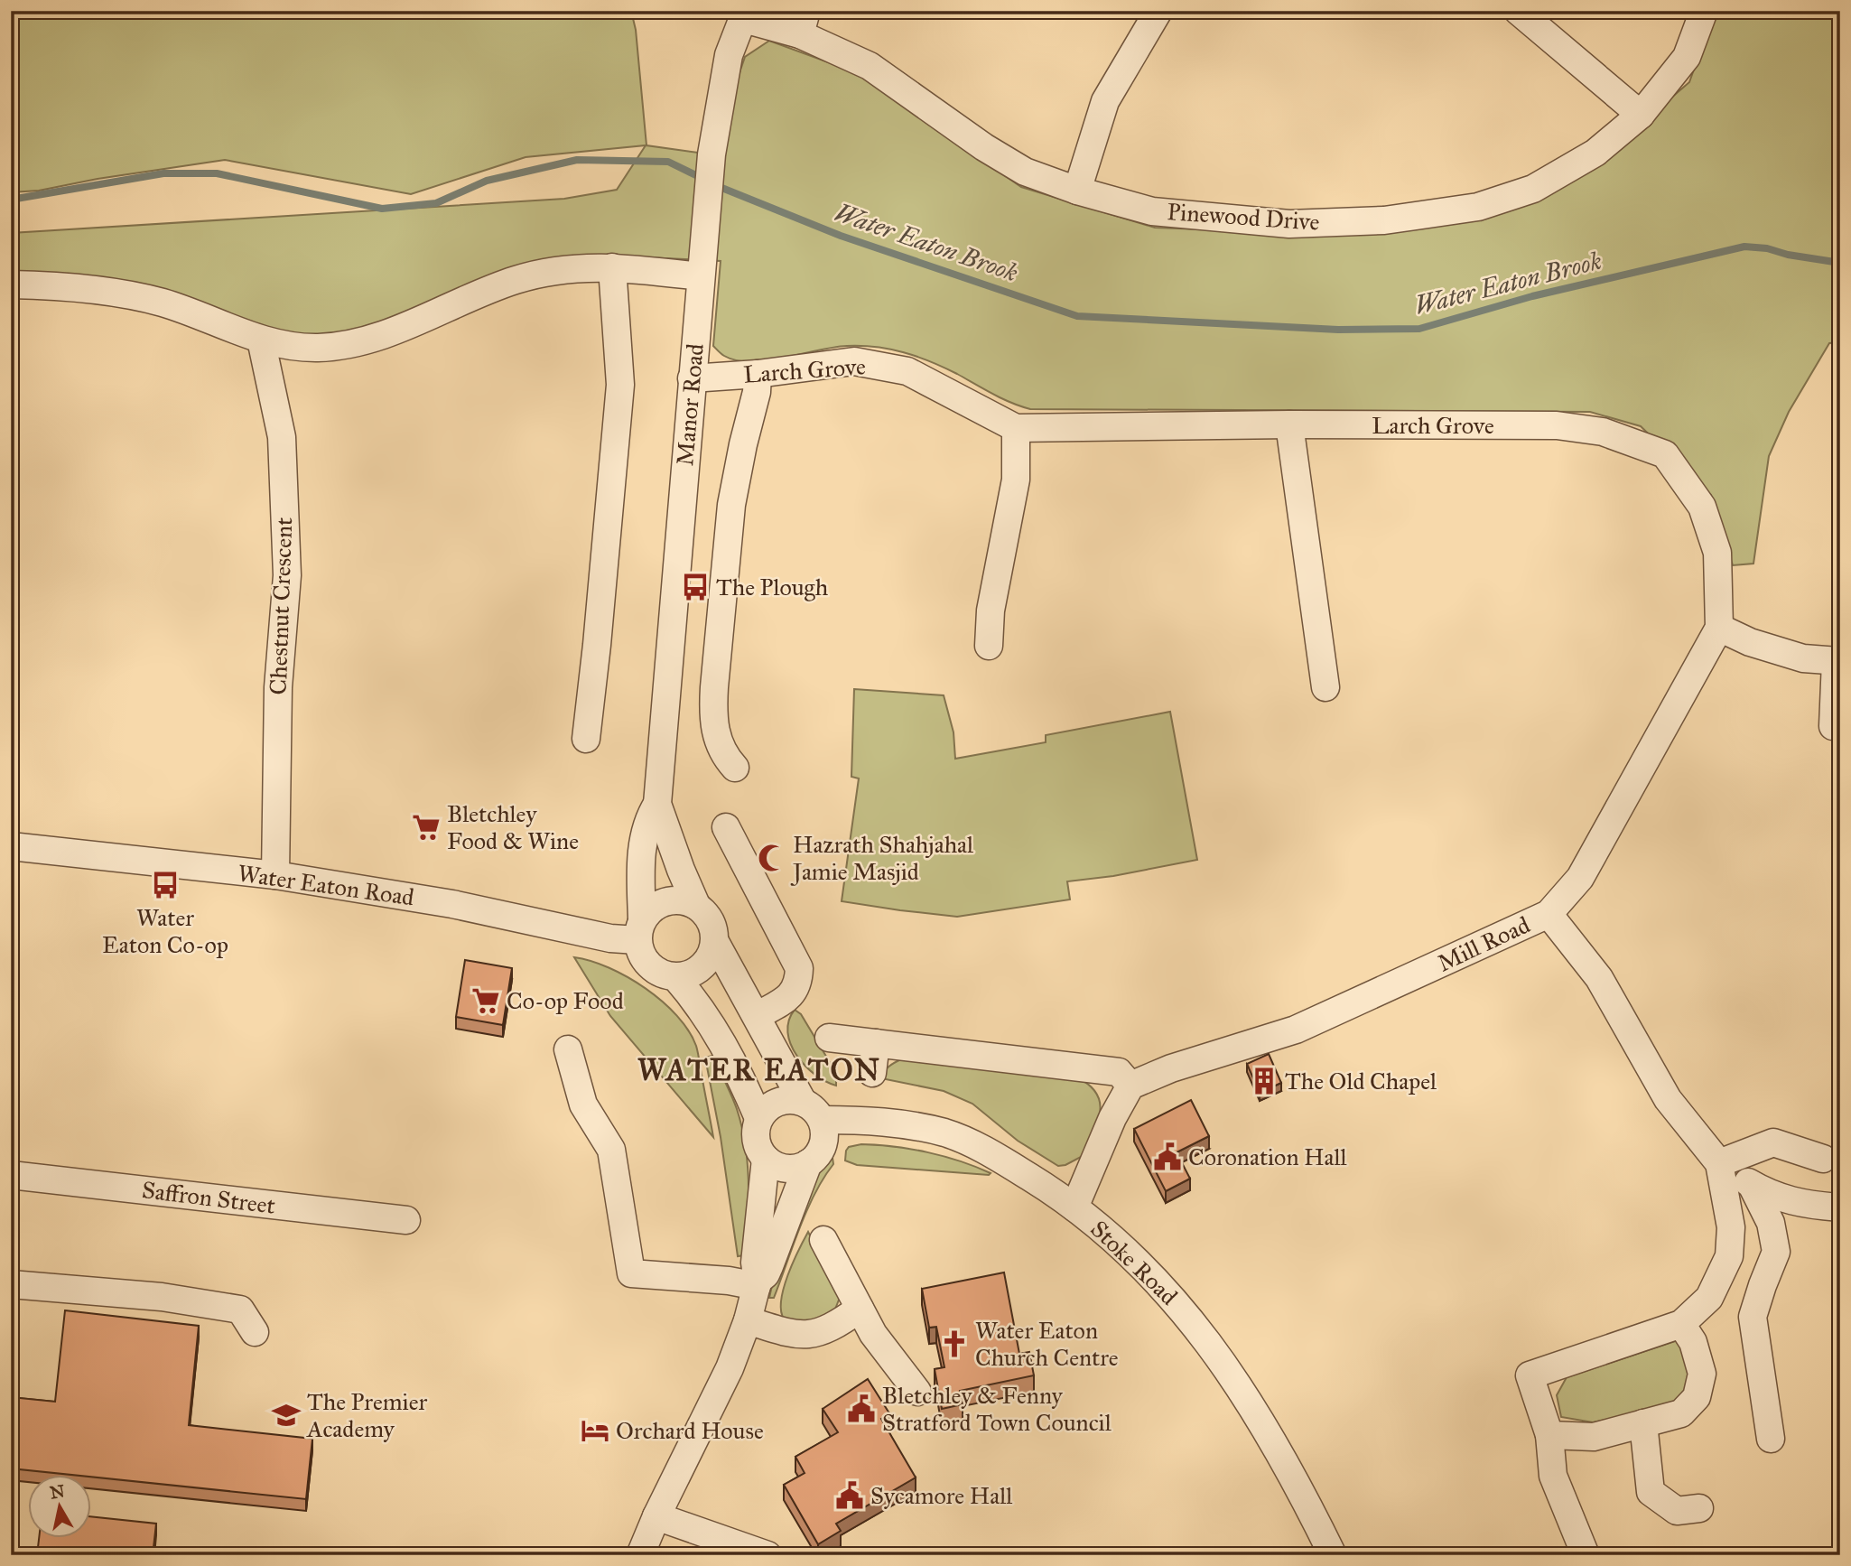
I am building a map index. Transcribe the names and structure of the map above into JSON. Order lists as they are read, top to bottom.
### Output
{
  "streets": {
    "street": [
      "Pinewood Drive",
      "Larch Grove",
      "Manor Road",
      "Chestnut Crescent",
      "Water Eaton Road",
      "Mill Road",
      "Saffron Street",
      "Stoke Road"
    ]
  },
  "crossings": [
    ["Pinewood Drive", "Manor Road"],
    ["Larch Grove", "Manor Road"],
    ["Manor Road", "Water Eaton Road"],
    ["Chestnut Crescent", "Water Eaton Road"]
  ],
  "districts": ["WATER EATON"],
  "water": ["Water Eaton Brook"],
  "places": {
    "bus stop": ["The Plough", "Water Eaton Co-op"],
    "supermarket": ["Bletchley Food & Wine", "Co-op Food"],
    "mosque": ["Hazrath Shahjahal Jamie Masjid"],
    "building": ["The Old Chapel"],
    "public building": ["Coronation Hall", "Bletchley & Fenny Stratford Town Council", "Sycamore Hall"],
    "church": ["Water Eaton Church Centre"],
    "school or university": ["The Premier Academy"],
    "hotel": ["Orchard House"]
  },
  "north": "top"
}
